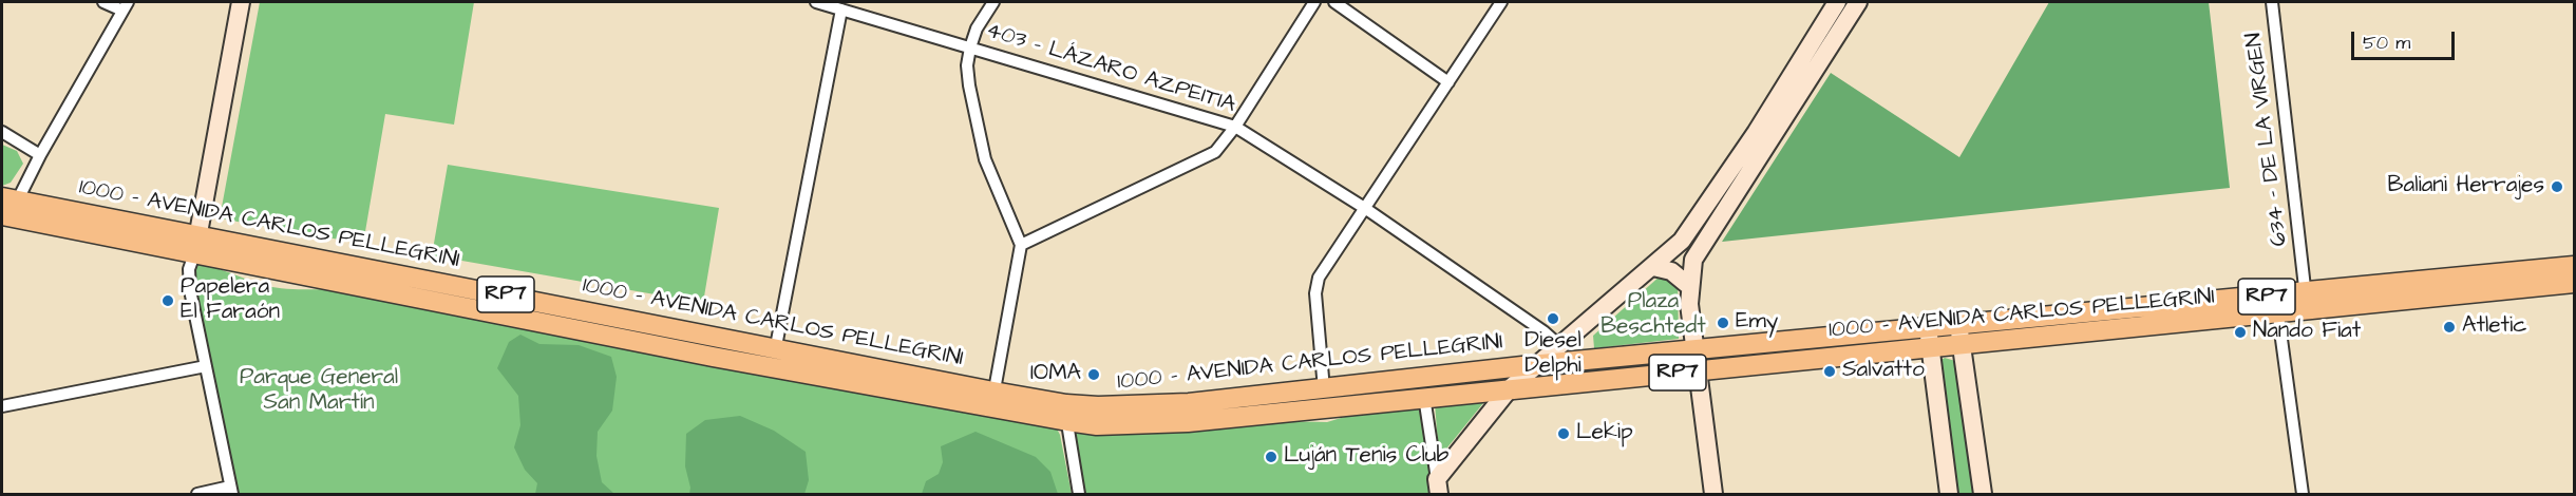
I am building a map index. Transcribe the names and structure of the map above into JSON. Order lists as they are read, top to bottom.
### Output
{
  "streets": {
    "main road": ["1000 - AVENIDA CARLOS PELLEGRINI", "RP7"],
    "street": ["403 - LÁZARO AZPEITIA", "634 - DE LA VIRGEN"]
  },
  "crossings": [
    ["634 - DE LA VIRGEN", "1000 - AVENIDA CARLOS PELLEGRINI"]
  ],
  "parks": ["Plaza Beschtedt", "Parque General San Martín"],
  "places": [
    "Baliani Herrajes",
    "Papelera El Faraón",
    "Diesel Delphi",
    "Emy",
    "Atletic",
    "Nando Fiat",
    "Salvatto",
    "IOMA",
    "Lekip",
    "Luján Tenis Club"
  ],
  "scale_bar": "50 m"
}
